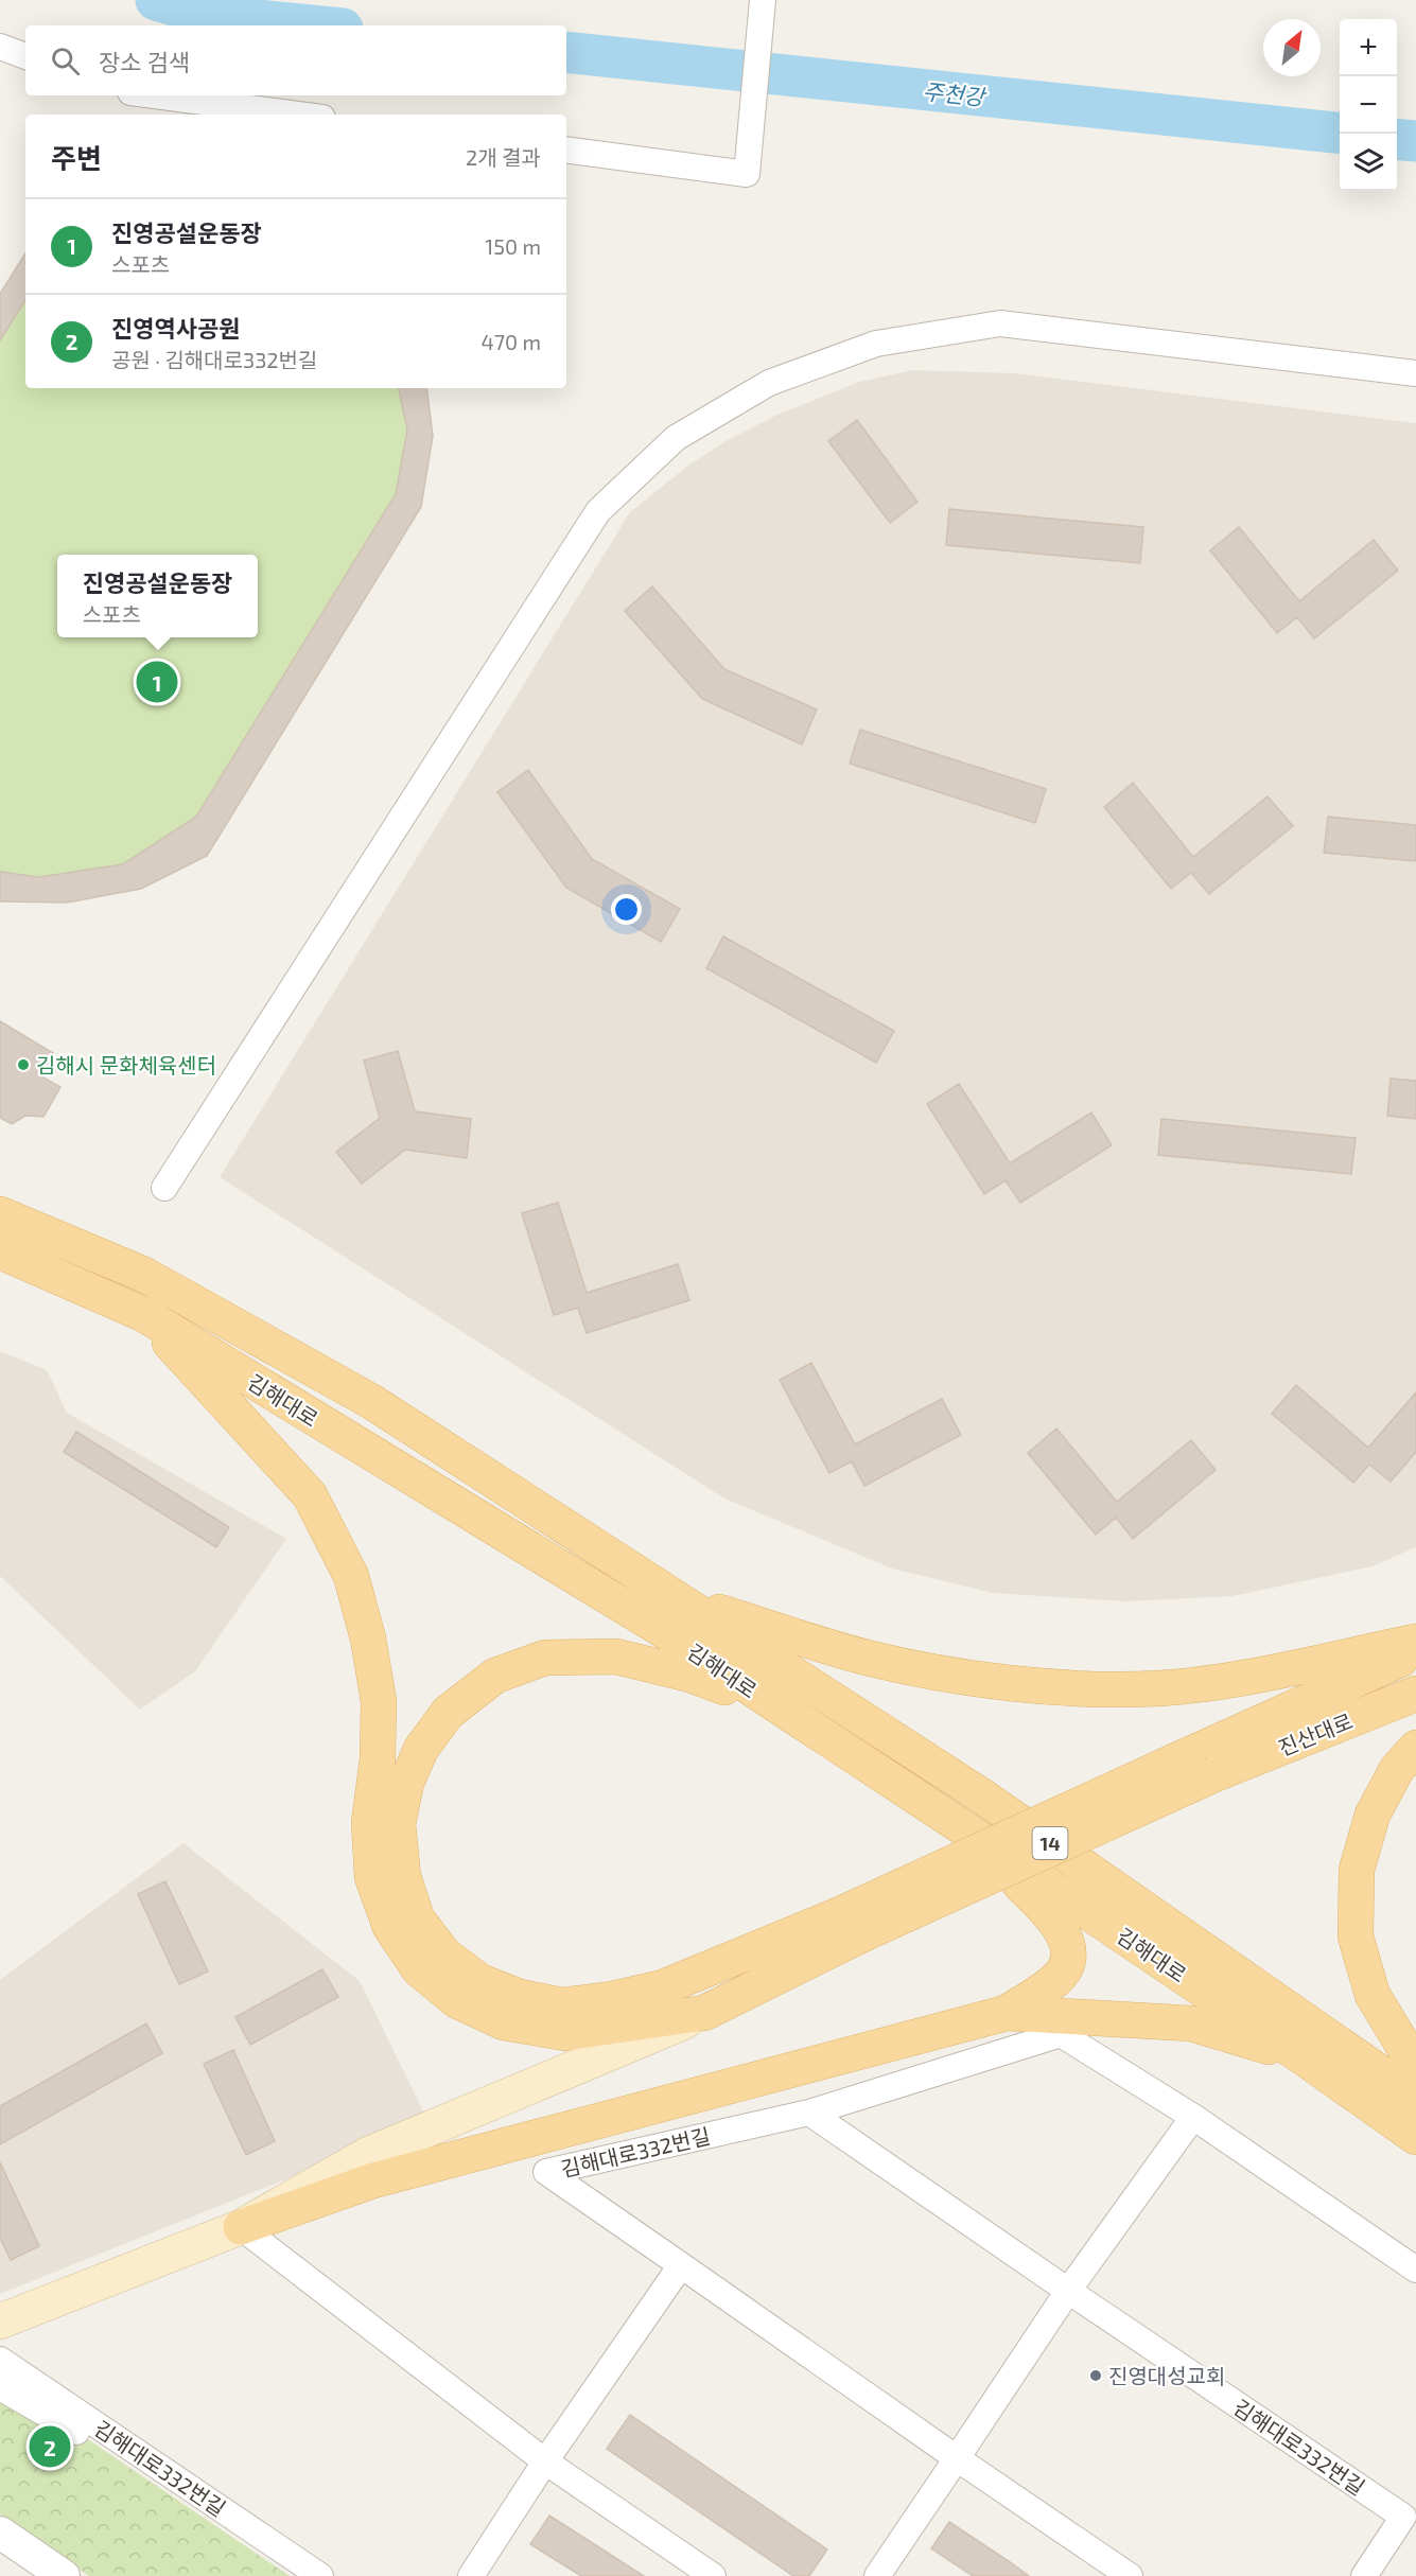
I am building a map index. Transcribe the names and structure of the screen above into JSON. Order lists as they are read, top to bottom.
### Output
{
  "streets": {
    "main road": ["김해대로", "진산대로", "14"],
    "street": ["김해대로332번길"]
  },
  "water": ["주천강"],
  "places": ["김해시 문화체육센터", "진영대성교회"],
  "north": "top right",
  "page": {
    "map_buttons": ["+", "−"],
    "search": "장소 검색",
    "heading": ["주변", "2개 결과"],
    "list": [
      {
        "mark": "1",
        "name": "진영공설운동장",
        "note": "스포츠",
        "value": "150 m"
      },
      {
        "mark": "2",
        "name": "진영역사공원",
        "note": "공원 · 김해대로332번길",
        "value": "470 m"
      }
    ],
    "popup": ["진영공설운동장", "스포츠"],
    "pins": ["1", "2"]
  }
}
